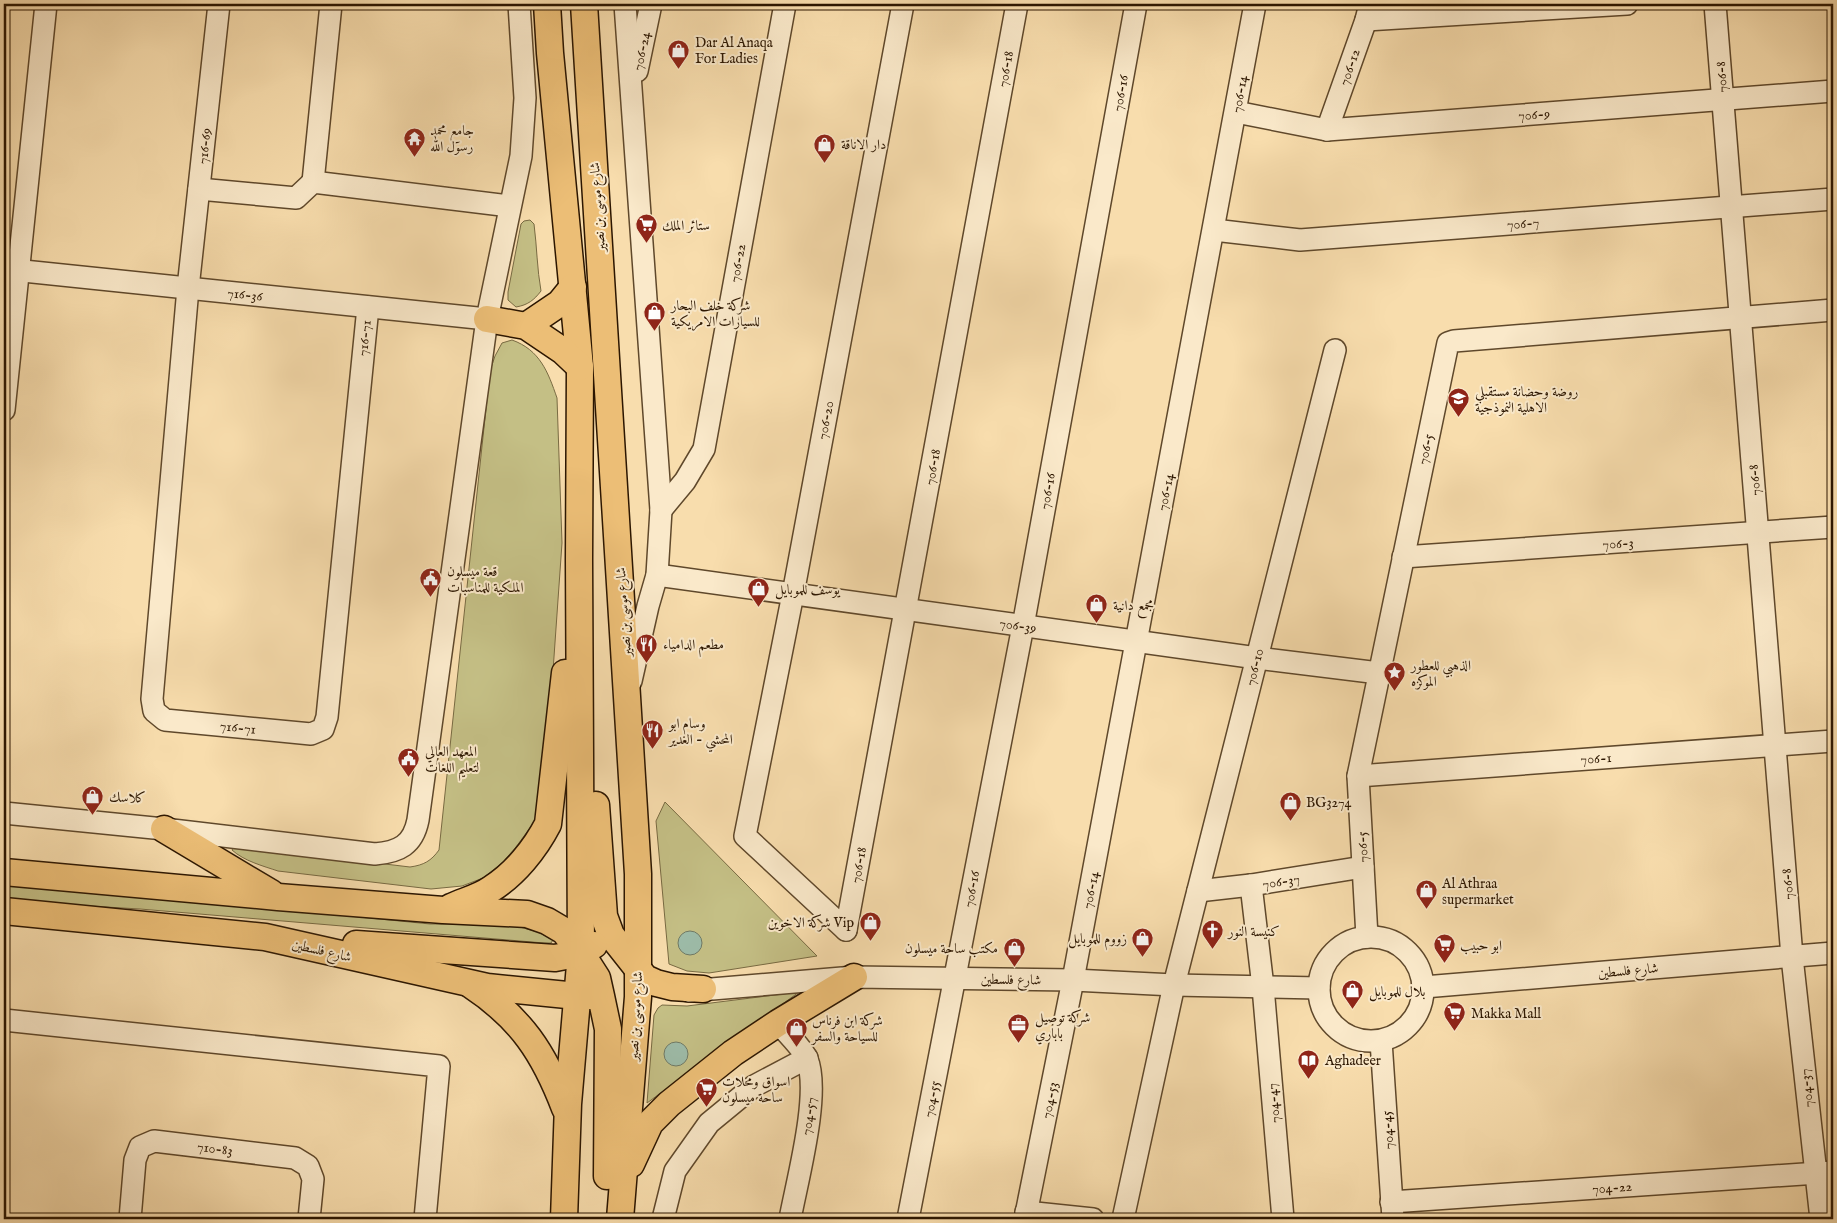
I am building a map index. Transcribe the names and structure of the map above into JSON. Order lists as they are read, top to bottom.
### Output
{
  "streets": {
    "main road": ["شارع موسى بن نصير", "شارع فلسطين"],
    "street": [
      "706-24",
      "706-12",
      "706-18",
      "706-8",
      "706-16",
      "706-14",
      "706-9",
      "716-69",
      "706-7",
      "706-22",
      "716-36",
      "716-71",
      "706-20",
      "706-5",
      "706-3",
      "706-39",
      "706-10",
      "706-1",
      "706-37",
      "704-37",
      "704-55",
      "704-53",
      "704-47",
      "704-57",
      "704-45",
      "710-83",
      "704-22"
    ]
  },
  "crossings": [
    ["706-12", "706-9"],
    ["706-18", "706-20"],
    ["706-18", "706-39"],
    ["706-8", "706-9"],
    ["706-8", "706-7"],
    ["706-8", "706-5"],
    ["706-8", "706-3"],
    ["706-8", "706-1"],
    ["706-8", "شارع فلسطين"],
    ["706-8", "704-37"],
    ["706-16", "706-39"],
    ["706-16", "شارع فلسطين"],
    ["706-16", "704-55"],
    ["706-14", "706-9"],
    ["706-14", "706-7"],
    ["706-14", "706-39"],
    ["706-14", "شارع فلسطين"],
    ["706-14", "704-53"],
    ["716-69", "716-36"],
    ["716-69", "716-71"],
    ["شارع موسى بن نصير", "شارع فلسطين"],
    ["716-36", "716-71"],
    ["706-20", "706-39"],
    ["706-5", "706-3"],
    ["706-5", "706-39"],
    ["706-5", "706-1"],
    ["706-5", "706-37"],
    ["706-5", "شارع فلسطين"],
    ["706-5", "704-45"],
    ["706-39", "706-10"],
    ["706-10", "706-37"],
    ["706-10", "شارع فلسطين"],
    ["706-37", "704-47"],
    ["شارع فلسطين", "704-37"],
    ["شارع فلسطين", "704-55"],
    ["شارع فلسطين", "704-53"],
    ["شارع فلسطين", "704-47"],
    ["شارع فلسطين", "704-45"],
    ["704-37", "704-22"],
    ["704-45", "704-22"]
  ],
  "places": {
    "shop": [
      "Dar Al Anaqa For Ladies",
      "دار الاناقة",
      "شركة خلف البحار للسيارات الامريكية",
      "يوسف للموبايل",
      "مجمع دانية",
      "كلاسك",
      "BG3274",
      "Al Athraa supermarket",
      "شركة الاخوين Vip",
      "زووم للموبايل",
      "مكتب ساحة ميسلون",
      "بلال للموبايل",
      "شركة ابن فرناس للسياحة والسفر"
    ],
    "temple": ["جامع محمد رسول الله"],
    "supermarket": [
      "ستائر الملك",
      "ابو حبيب",
      "Makka Mall",
      "اسواق ومحلات ساحة ميسلون"
    ],
    "school or university": ["روضة وحضانة مستقبلي الاهلية النموذجية"],
    "public building": ["قعة ميسلون الملكية للمناسبات", "المعهد العالي لتعليم اللغات"],
    "restaurant": ["مطعم الدامياء", "وسام ابو المحشي - الغدير"],
    "place": ["الذهبي للعطور الموكزه"],
    "church": ["كنيسة النور"],
    "office": ["شركة توصيل باباري"],
    "library": ["Aghadeer"]
  }
}
